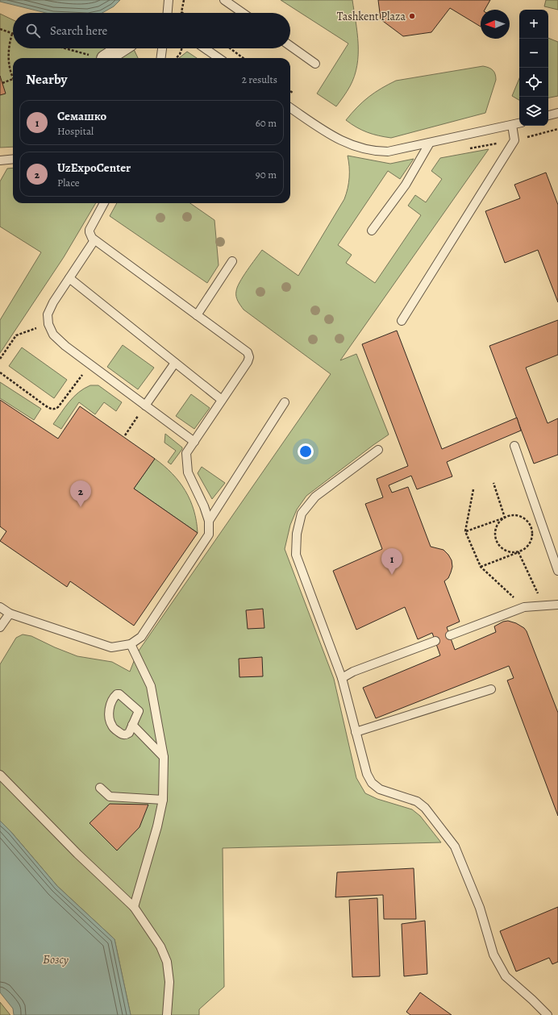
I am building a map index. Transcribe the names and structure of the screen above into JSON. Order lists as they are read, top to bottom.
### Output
{
  "water": ["Бозсу"],
  "places": ["Tashkent Plaza"],
  "north": "left",
  "page": {
    "map_buttons": ["+", "−"],
    "search": "Search here",
    "heading": ["Nearby", "2 results"],
    "list": [
      {
        "mark": "1",
        "name": "Семашко",
        "note": "Hospital",
        "value": "60 m"
      },
      {
        "mark": "2",
        "name": "UzExpoCenter",
        "note": "Place",
        "value": "90 m"
      }
    ],
    "pins": ["2", "1"]
  }
}
